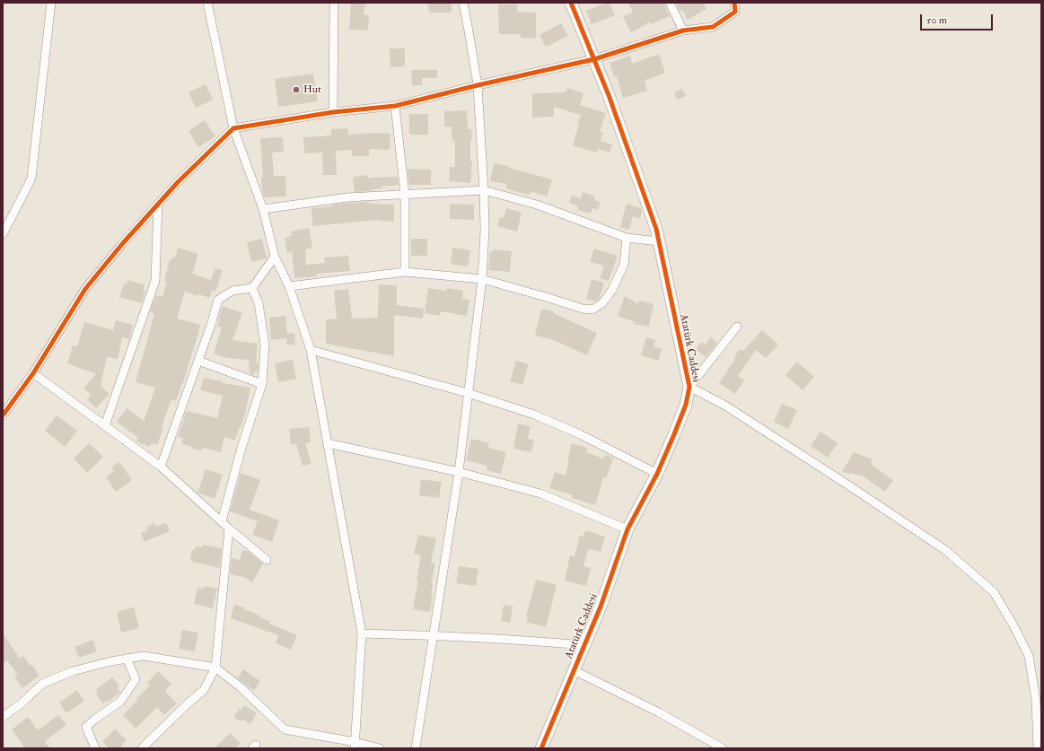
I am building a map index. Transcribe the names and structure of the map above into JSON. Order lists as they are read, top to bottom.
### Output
{
  "streets": {
    "street": ["Atatürk Caddesi"]
  },
  "places": ["Hut"],
  "scale_bar": "50 m"
}
